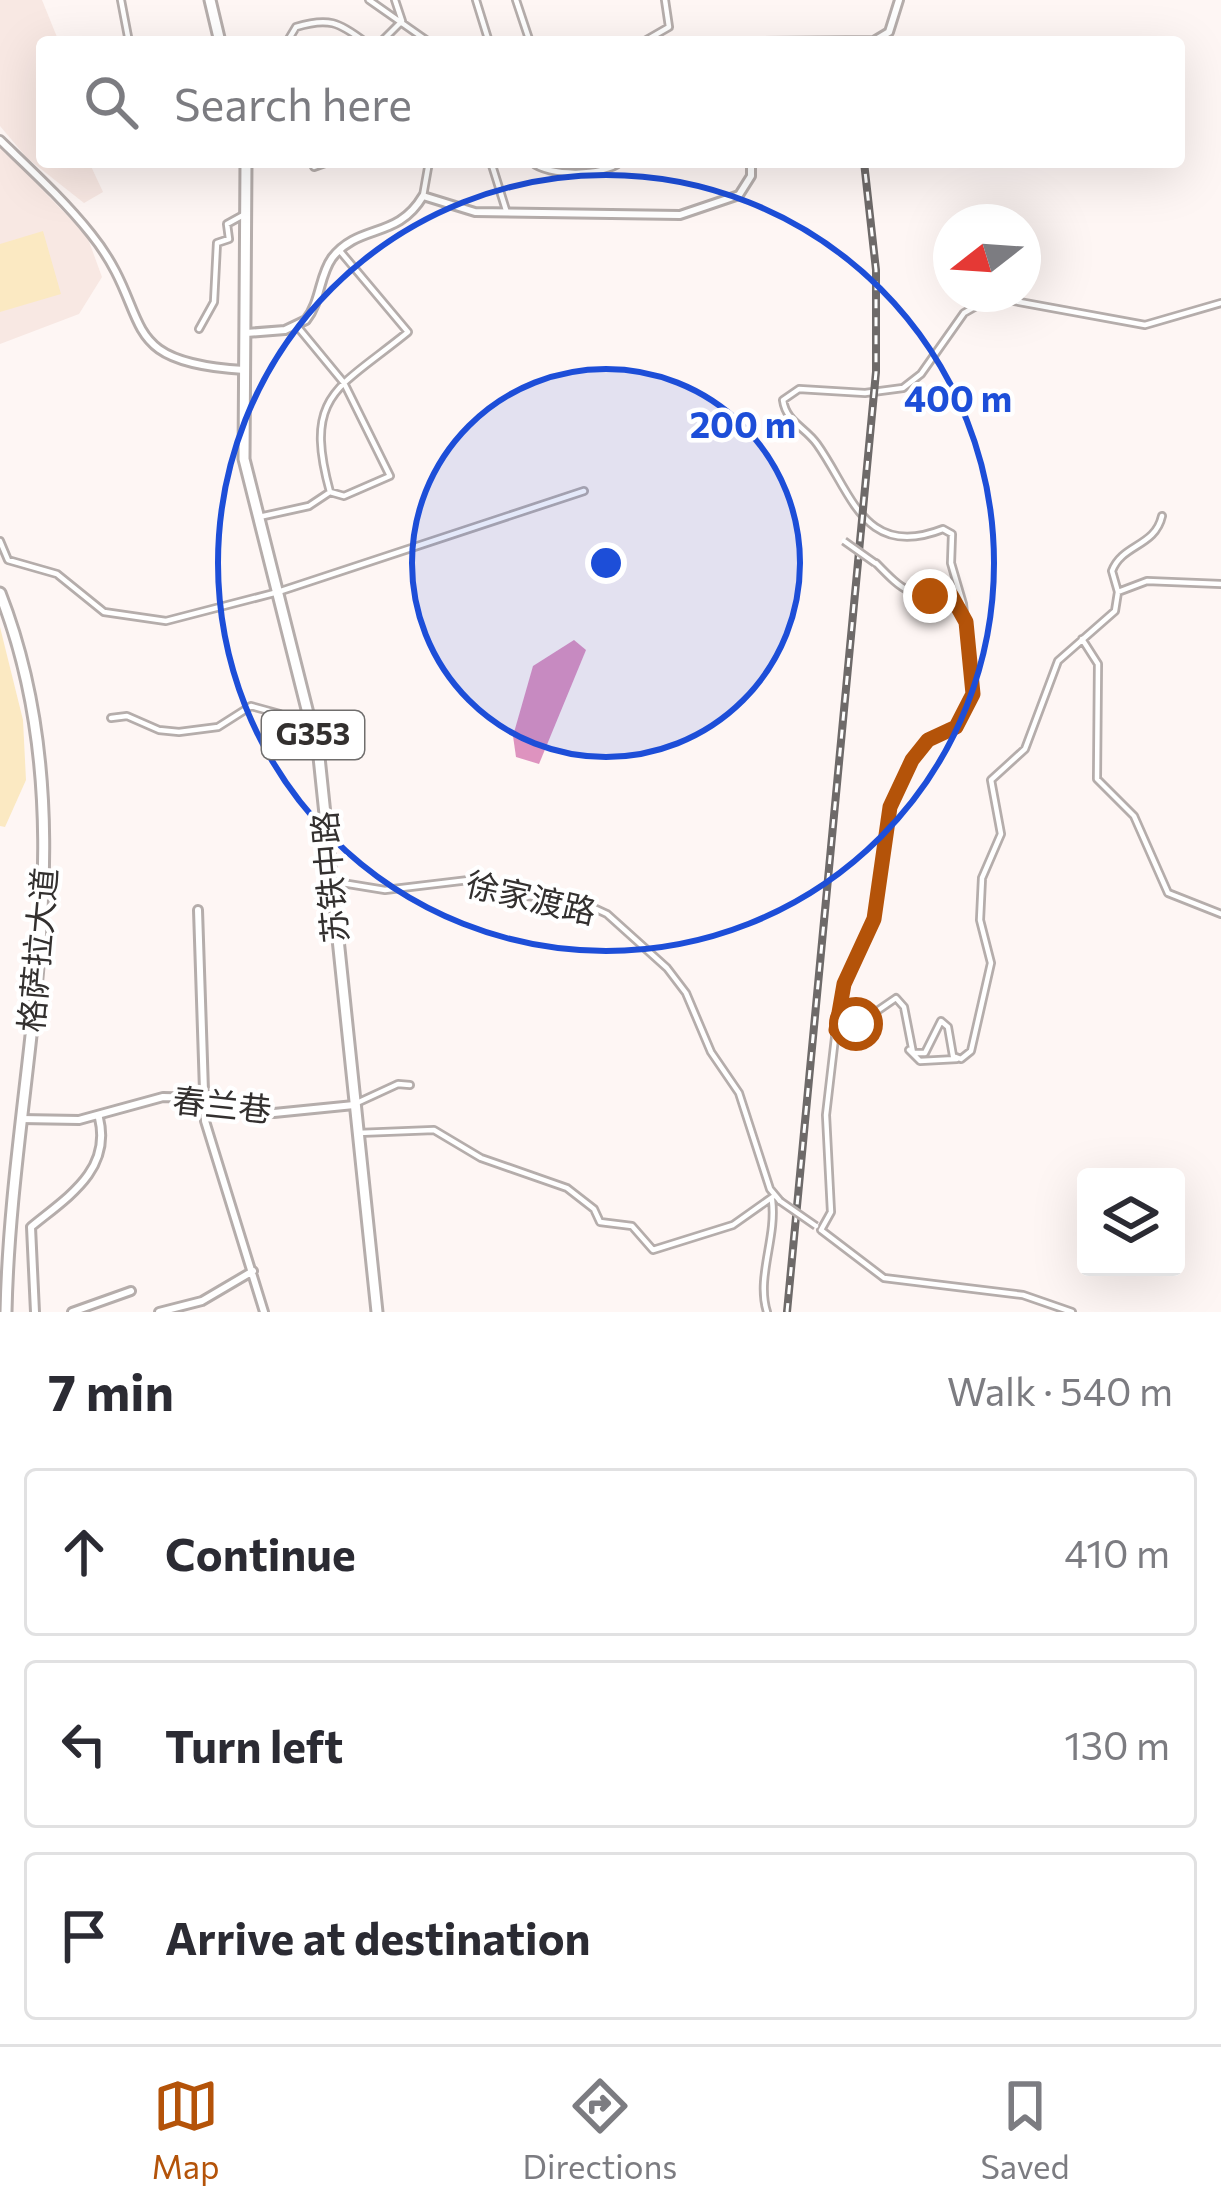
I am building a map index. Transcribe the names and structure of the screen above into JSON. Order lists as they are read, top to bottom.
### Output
{
  "streets": {
    "main road": ["G353", "苏铁中路", "格萨拉大道"],
    "street": ["徐家渡路", "春兰巷"]
  },
  "crossings": [
    ["苏铁中路", "徐家渡路"],
    ["苏铁中路", "春兰巷"],
    ["格萨拉大道", "春兰巷"]
  ],
  "north": "left",
  "page": {
    "search": "Search here",
    "heading": ["7 min", "Walk · 540 m"],
    "list": [
      ["Continue", "410 m"],
      ["Turn left", "130 m"],
      "Arrive at destination"
    ],
    "nav": ["Map", "Directions", "Saved"]
  },
  "rings": ["400 m", "200 m"]
}
